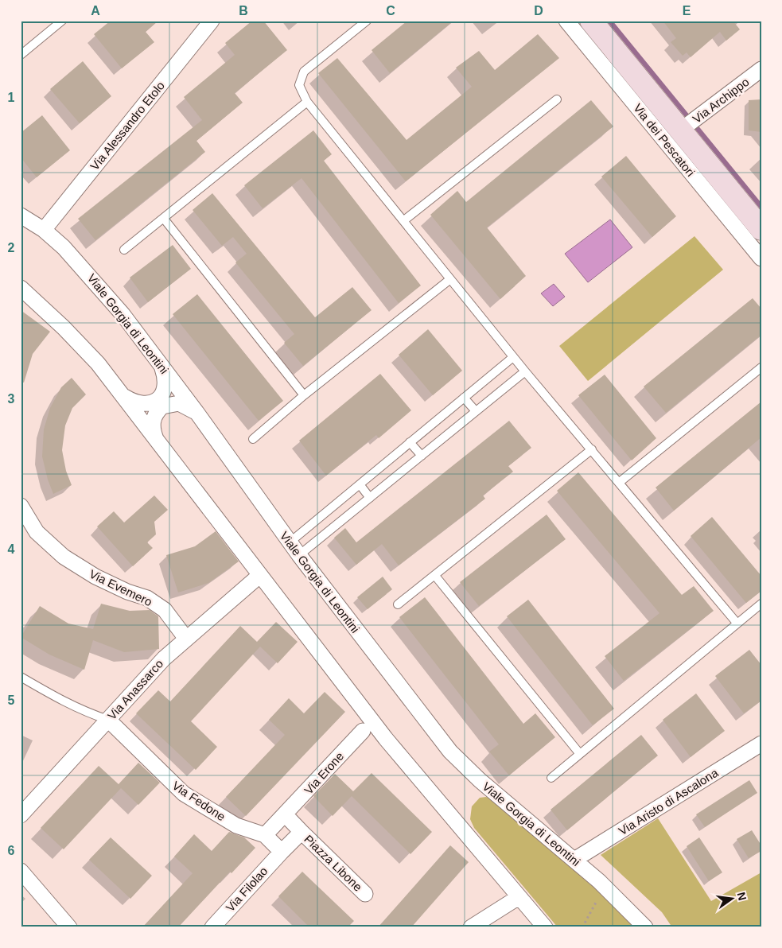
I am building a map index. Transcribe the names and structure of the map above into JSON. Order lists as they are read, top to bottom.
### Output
{
  "streets": {
    "street": [
      "Via Archippo",
      "Via Alessandro Etolo",
      "Via dei Pescatori",
      "Viale Gorgia di Leontini",
      "Via Evemero",
      "Via Anassarco",
      "Via Erone",
      "Via Fedone",
      "Via Aristo di Ascalona",
      "Piazza Libone",
      "Via Filolao"
    ]
  },
  "crossings": [
    ["Via Archippo", "Via dei Pescatori"],
    ["Via Alessandro Etolo", "Viale Gorgia di Leontini"],
    ["Viale Gorgia di Leontini", "Via Aristo di Ascalona"],
    ["Via Evemero", "Via Anassarco"],
    ["Via Anassarco", "Via Fedone"],
    ["Via Erone", "Piazza Libone"],
    ["Piazza Libone", "Via Filolao"]
  ],
  "north": "right",
  "grid": {
    "columns": [
      "A",
      "B",
      "C",
      "D",
      "E"
    ],
    "rows": [
      "1",
      "2",
      "3",
      "4",
      "5",
      "6"
    ]
  }
}
